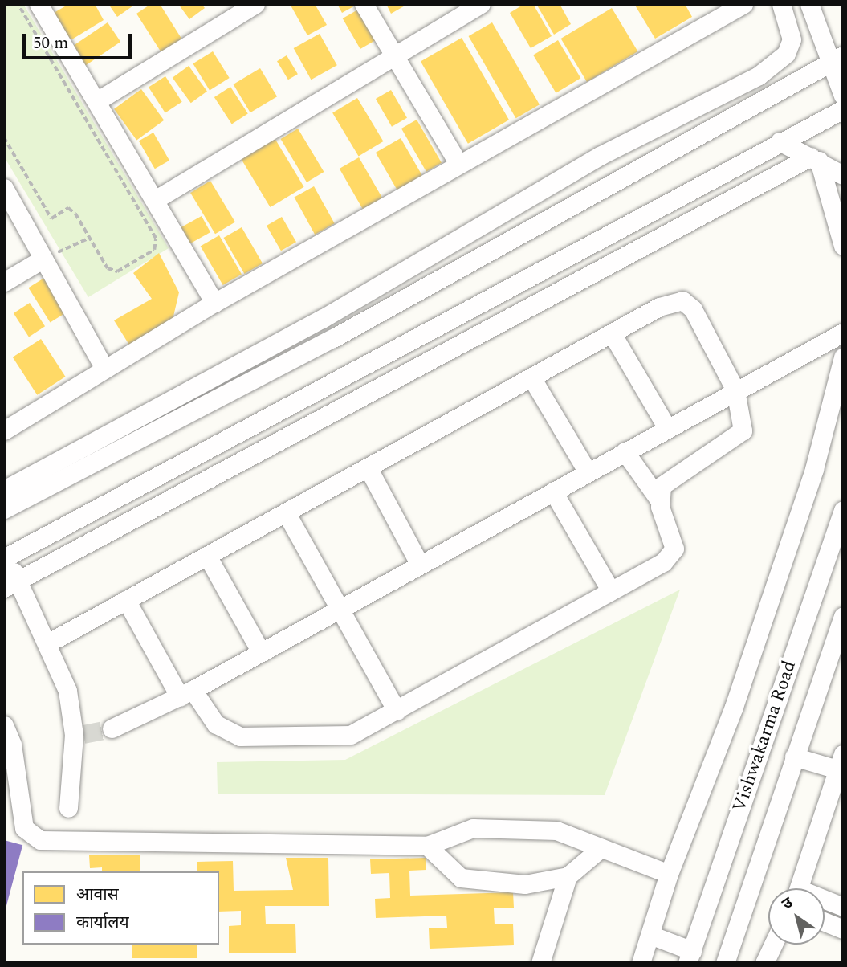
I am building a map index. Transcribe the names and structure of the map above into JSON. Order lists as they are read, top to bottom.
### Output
{
  "streets": {
    "street": ["Vishwakarma Road"]
  },
  "legend": ["आवास", "कार्यालय"],
  "scale_bar": "50 m",
  "north": "top left"
}
